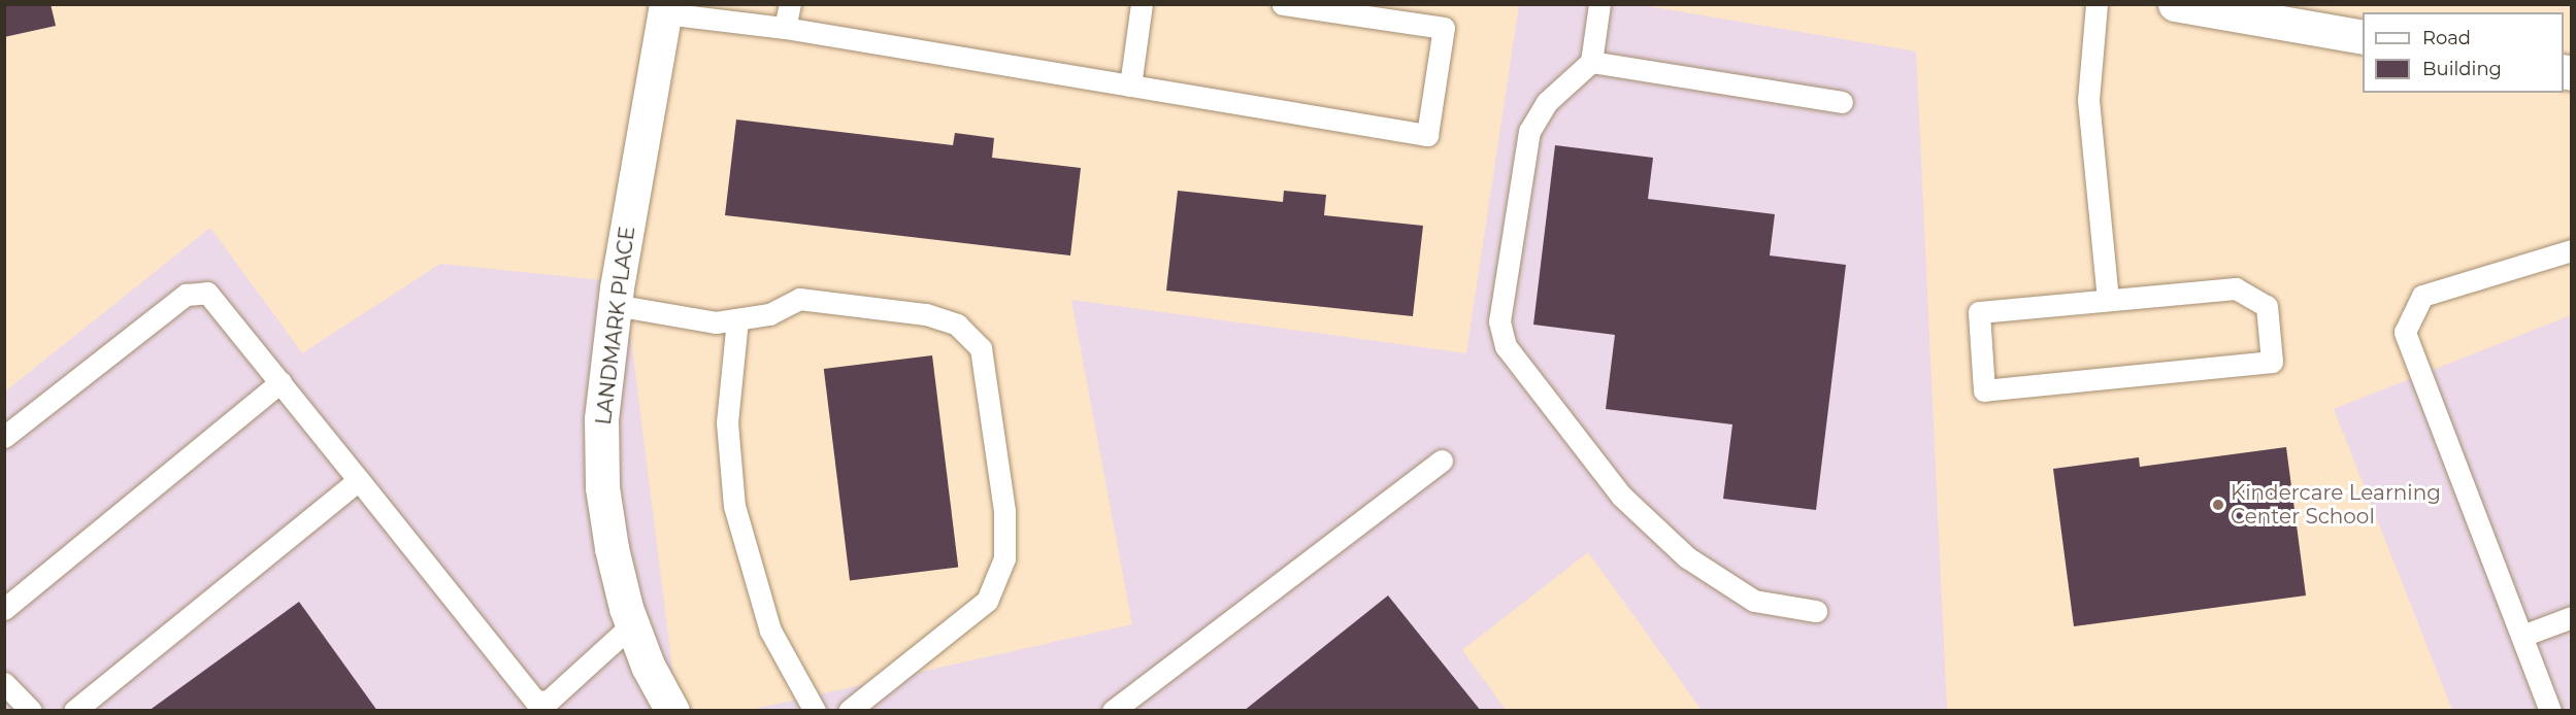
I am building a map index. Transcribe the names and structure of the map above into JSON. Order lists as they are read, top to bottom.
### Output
{
  "streets": {
    "street": ["LANDMARK PLACE"]
  },
  "places": ["Kindercare Learning Center School"],
  "legend": ["Road", "Building"]
}
